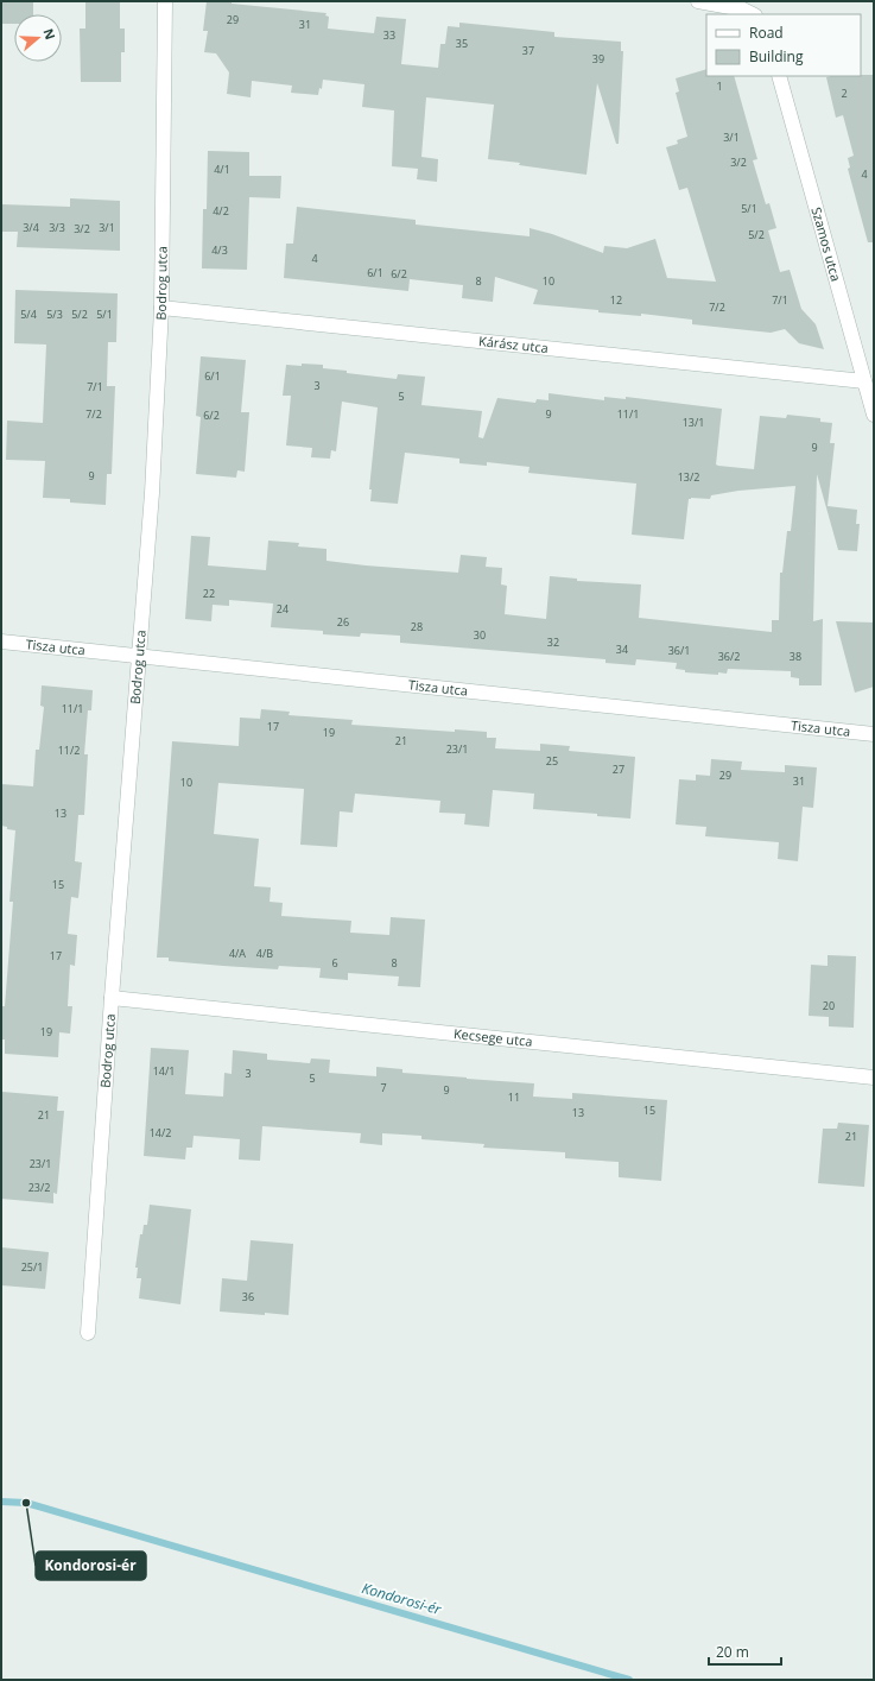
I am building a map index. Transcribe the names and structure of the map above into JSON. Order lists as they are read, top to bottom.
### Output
{
  "streets": {
    "street": [
      "Szamos utca",
      "Bodrog utca",
      "Kárász utca",
      "Tisza utca",
      "Kecsege utca"
    ]
  },
  "crossings": [
    ["Szamos utca", "Kárász utca"],
    ["Bodrog utca", "Kárász utca"],
    ["Bodrog utca", "Tisza utca"],
    ["Bodrog utca", "Kecsege utca"]
  ],
  "water": ["Kondorosi-ér"],
  "places": ["Kondorosi-ér"],
  "house_numbers": [
    "29",
    "31",
    "33",
    "35",
    "37",
    "39",
    "1",
    "2",
    "3/1",
    "3/2",
    "4/1",
    "4",
    "5/1",
    "4/2",
    "3/4",
    "3/3",
    "3/1",
    "3/2",
    "5/2",
    "4/3",
    "4",
    "6/1",
    "6/2",
    "8",
    "10",
    "12",
    "7/1",
    "7/2",
    "5/4",
    "5/3",
    "5/2",
    "5/1",
    "6/1",
    "3",
    "7/1",
    "5",
    "7/2",
    "9",
    "11/1",
    "6/2",
    "13/1",
    "9",
    "9",
    "13/2",
    "22",
    "24",
    "26",
    "28",
    "30",
    "32",
    "34",
    "36/1",
    "36/2",
    "38",
    "11/1",
    "17",
    "19",
    "21",
    "23/1",
    "11/2",
    "25",
    "27",
    "29",
    "31",
    "10",
    "13",
    "15",
    "4/A",
    "4/B",
    "17",
    "6",
    "8",
    "20",
    "19",
    "14/1",
    "3",
    "5",
    "7",
    "9",
    "11",
    "15",
    "13",
    "21",
    "14/2",
    "21",
    "23/1",
    "23/2",
    "25/1",
    "36"
  ],
  "legend": ["Road", "Building"],
  "scale_bar": "20 m",
  "north": "right"
}
